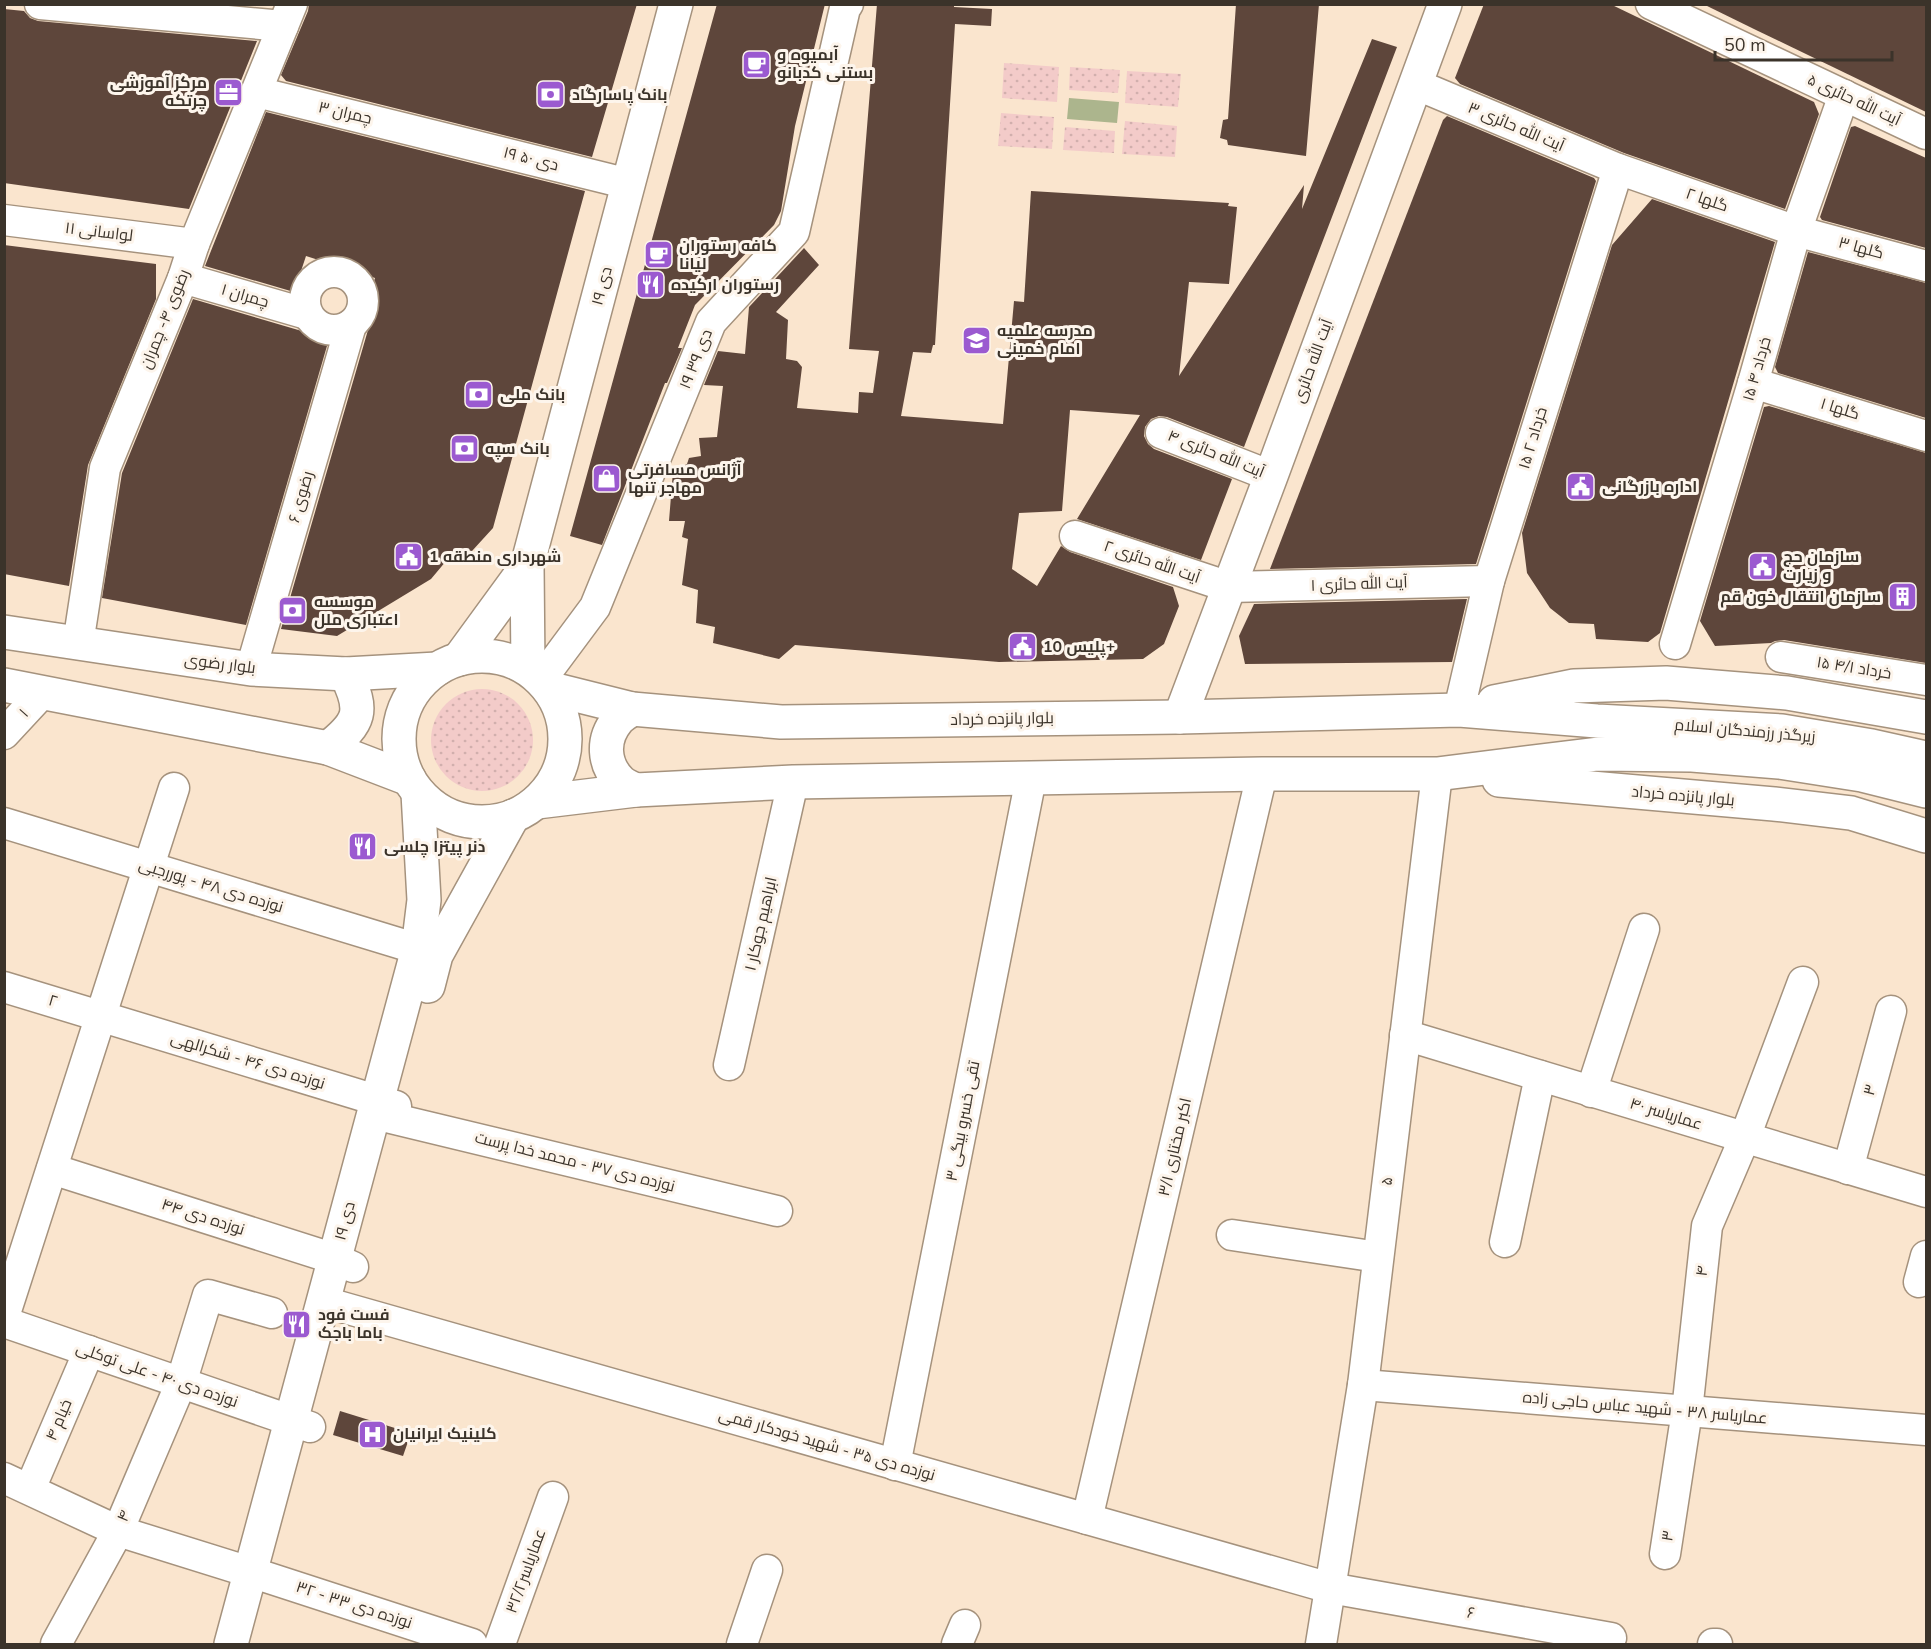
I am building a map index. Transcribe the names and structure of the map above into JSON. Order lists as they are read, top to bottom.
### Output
{
  "streets": {
    "main road": [
      "۱۹ دی",
      "آیت الله حائری",
      "بلوار رضوی",
      "بلوار پانزده خرداد",
      "زیرگذر رزمندگان اسلام"
    ],
    "street": [
      "آیت الله حائری ۵",
      "چمران ۳",
      "آیت الله حائری ۳",
      "۱۹ دی ۵۰",
      "گلها ۲",
      "لواسانی ۱۱",
      "گلها ۳",
      "چمران ۱",
      "رضوی ۴- چمران",
      "۱۹ دی ۳۹",
      "۱۵ خرداد ۴",
      "گلها ۱",
      "۱۵ خرداد ۲",
      "آیت الله حائری ۴",
      "رضوی ۶",
      "آیت الله حائری ۲",
      "آیت الله حائری ۱",
      "۱۵ خرداد ۴/۱",
      "۱",
      "نوزده دی ۴۸ - پوررجبی",
      "۱ ابراهیم جوکار",
      "۲",
      "نوزده دی ۴۶ - شکرالهی",
      "۳",
      "عماریاسر ۴۰",
      "۳ تقی خسرو بیگی",
      "۳/۱ اکبر مختاری",
      "نوزده دی ۳۷ - محمد خدا پرست",
      "۵",
      "نوزده دی ۴۴",
      "۴",
      "نوزده دی ۴۰ - علی توکلی",
      "عماریاسر ۳۸ - شهید عباس حاجی زاده",
      "۴ خیام",
      "نوزده دی ۳۵ - شهید خودکار قمی",
      "عماریاسر۳۲/۲",
      "۳۲ - نوزده دی ۳۳",
      "۶"
    ]
  },
  "crossings": [
    ["آیت الله حائری ۵", "۱۵ خرداد ۴"],
    ["چمران ۳", "۱۹ دی ۵۰"],
    ["چمران ۳", "رضوی ۴- چمران"],
    ["آیت الله حائری ۳", "گلها ۲"],
    ["آیت الله حائری ۳", "آیت الله حائری"],
    ["آیت الله حائری ۳", "۱۵ خرداد ۲"],
    ["۱۹ دی ۵۰", "۱۹ دی"],
    ["گلها ۲", "گلها ۳"],
    ["گلها ۲", "۱۵ خرداد ۴"],
    ["گلها ۲", "۱۵ خرداد ۲"],
    ["لواسانی ۱۱", "رضوی ۴- چمران"],
    ["گلها ۳", "۱۵ خرداد ۴"],
    ["۱۹ دی", "۱۹ دی ۳۹"],
    ["۱۹ دی", "بلوار رضوی"],
    ["۱۹ دی", "بلوار پانزده خرداد"],
    ["۱۹ دی", "نوزده دی ۴۸ - پوررجبی"],
    ["۱۹ دی", "نوزده دی ۴۶ - شکرالهی"],
    ["۱۹ دی", "نوزده دی ۳۷ - محمد خدا پرست"],
    ["۱۹ دی", "نوزده دی ۴۴"],
    ["۱۹ دی", "نوزده دی ۴۰ - علی توکلی"],
    ["۱۹ دی", "نوزده دی ۳۵ - شهید خودکار قمی"],
    ["۱۹ دی", "۳۲ - نوزده دی ۳۳"],
    ["چمران ۱", "رضوی ۴- چمران"],
    ["چمران ۱", "رضوی ۶"],
    ["رضوی ۴- چمران", "بلوار رضوی"],
    ["۱۹ دی ۳۹", "بلوار رضوی"],
    ["۱۹ دی ۳۹", "بلوار پانزده خرداد"],
    ["آیت الله حائری", "آیت الله حائری ۴"],
    ["آیت الله حائری", "آیت الله حائری ۲"],
    ["آیت الله حائری", "آیت الله حائری ۱"],
    ["آیت الله حائری", "بلوار پانزده خرداد"],
    ["۱۵ خرداد ۴", "گلها ۱"],
    ["۱۵ خرداد ۲", "آیت الله حائری ۱"],
    ["۱۵ خرداد ۲", "بلوار پانزده خرداد"],
    ["رضوی ۶", "بلوار رضوی"],
    ["آیت الله حائری ۲", "آیت الله حائری ۱"],
    ["بلوار رضوی", "بلوار پانزده خرداد"],
    ["بلوار پانزده خرداد", "زیرگذر رزمندگان اسلام"],
    ["بلوار پانزده خرداد", "۱ ابراهیم جوکار"],
    ["بلوار پانزده خرداد", "۳ تقی خسرو بیگی"],
    ["بلوار پانزده خرداد", "۳/۱ اکبر مختاری"],
    ["بلوار پانزده خرداد", "۵"],
    ["۲", "نوزده دی ۴۶ - شکرالهی"],
    ["نوزده دی ۴۶ - شکرالهی", "نوزده دی ۳۷ - محمد خدا پرست"],
    ["۳", "عماریاسر ۴۰"],
    ["۳", "۴"],
    ["۳", "عماریاسر ۳۸ - شهید عباس حاجی زاده"],
    ["عماریاسر ۴۰", "۵"],
    ["عماریاسر ۴۰", "۴"],
    ["۳ تقی خسرو بیگی", "نوزده دی ۳۵ - شهید خودکار قمی"],
    ["۳/۱ اکبر مختاری", "نوزده دی ۳۵ - شهید خودکار قمی"],
    ["۵", "عماریاسر ۳۸ - شهید عباس حاجی زاده"],
    ["۵", "نوزده دی ۳۵ - شهید خودکار قمی"],
    ["۵", "۶"],
    ["۴", "نوزده دی ۴۰ - علی توکلی"],
    ["۴", "عماریاسر ۳۸ - شهید عباس حاجی زاده"],
    ["۴", "۳۲ - نوزده دی ۳۳"],
    ["نوزده دی ۴۰ - علی توکلی", "۴ خیام"],
    ["۴ خیام", "۳۲ - نوزده دی ۳۳"],
    ["نوزده دی ۳۵ - شهید خودکار قمی", "۶"]
  ],
  "places": {
    "cafe": ["آبمیوه و بستنی کدبانو", "کافه رستوران لیانا"],
    "office": ["مرکز آموزشی چرتکه"],
    "bank": [
      "بانک پاسارگاد",
      "بانک ملی",
      "بانک سپه",
      "موسسه اعتباری ملل"
    ],
    "restaurant": ["رستوران ارکیده", "دنر پیتزا چلسی", "فست فود باما باجک"],
    "school or university": ["مدرسه علمیه امام خمینی"],
    "shop": ["آژانس مسافرتی مهاجر تنها"],
    "public building": [
      "اداره بازرگانی",
      "شهرداری منطقه 1",
      "سازمان حج و زیارت",
      "پلیس 10+"
    ],
    "building": ["سازمان انتقال خون قم"],
    "hospital": ["کلینیک ایرانیان"]
  },
  "scale_bar": "50 m"
}
